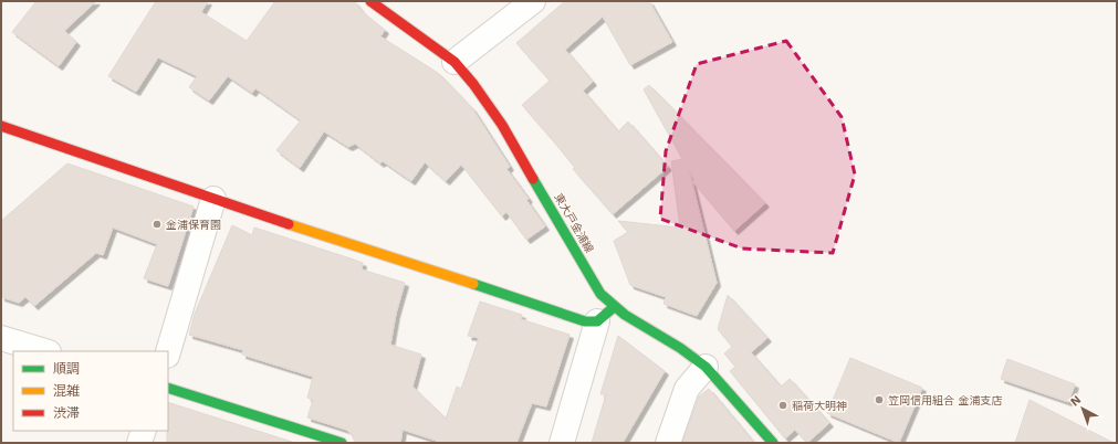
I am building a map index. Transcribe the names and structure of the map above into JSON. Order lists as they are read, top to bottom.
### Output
{
  "streets": {
    "street": ["東大戸金浦線"]
  },
  "places": ["金浦保育園", "笠岡信用組合 金浦支店", "稲荷大明神"],
  "legend": ["順調", "混雑", "渋滞"],
  "north": "top left"
}
